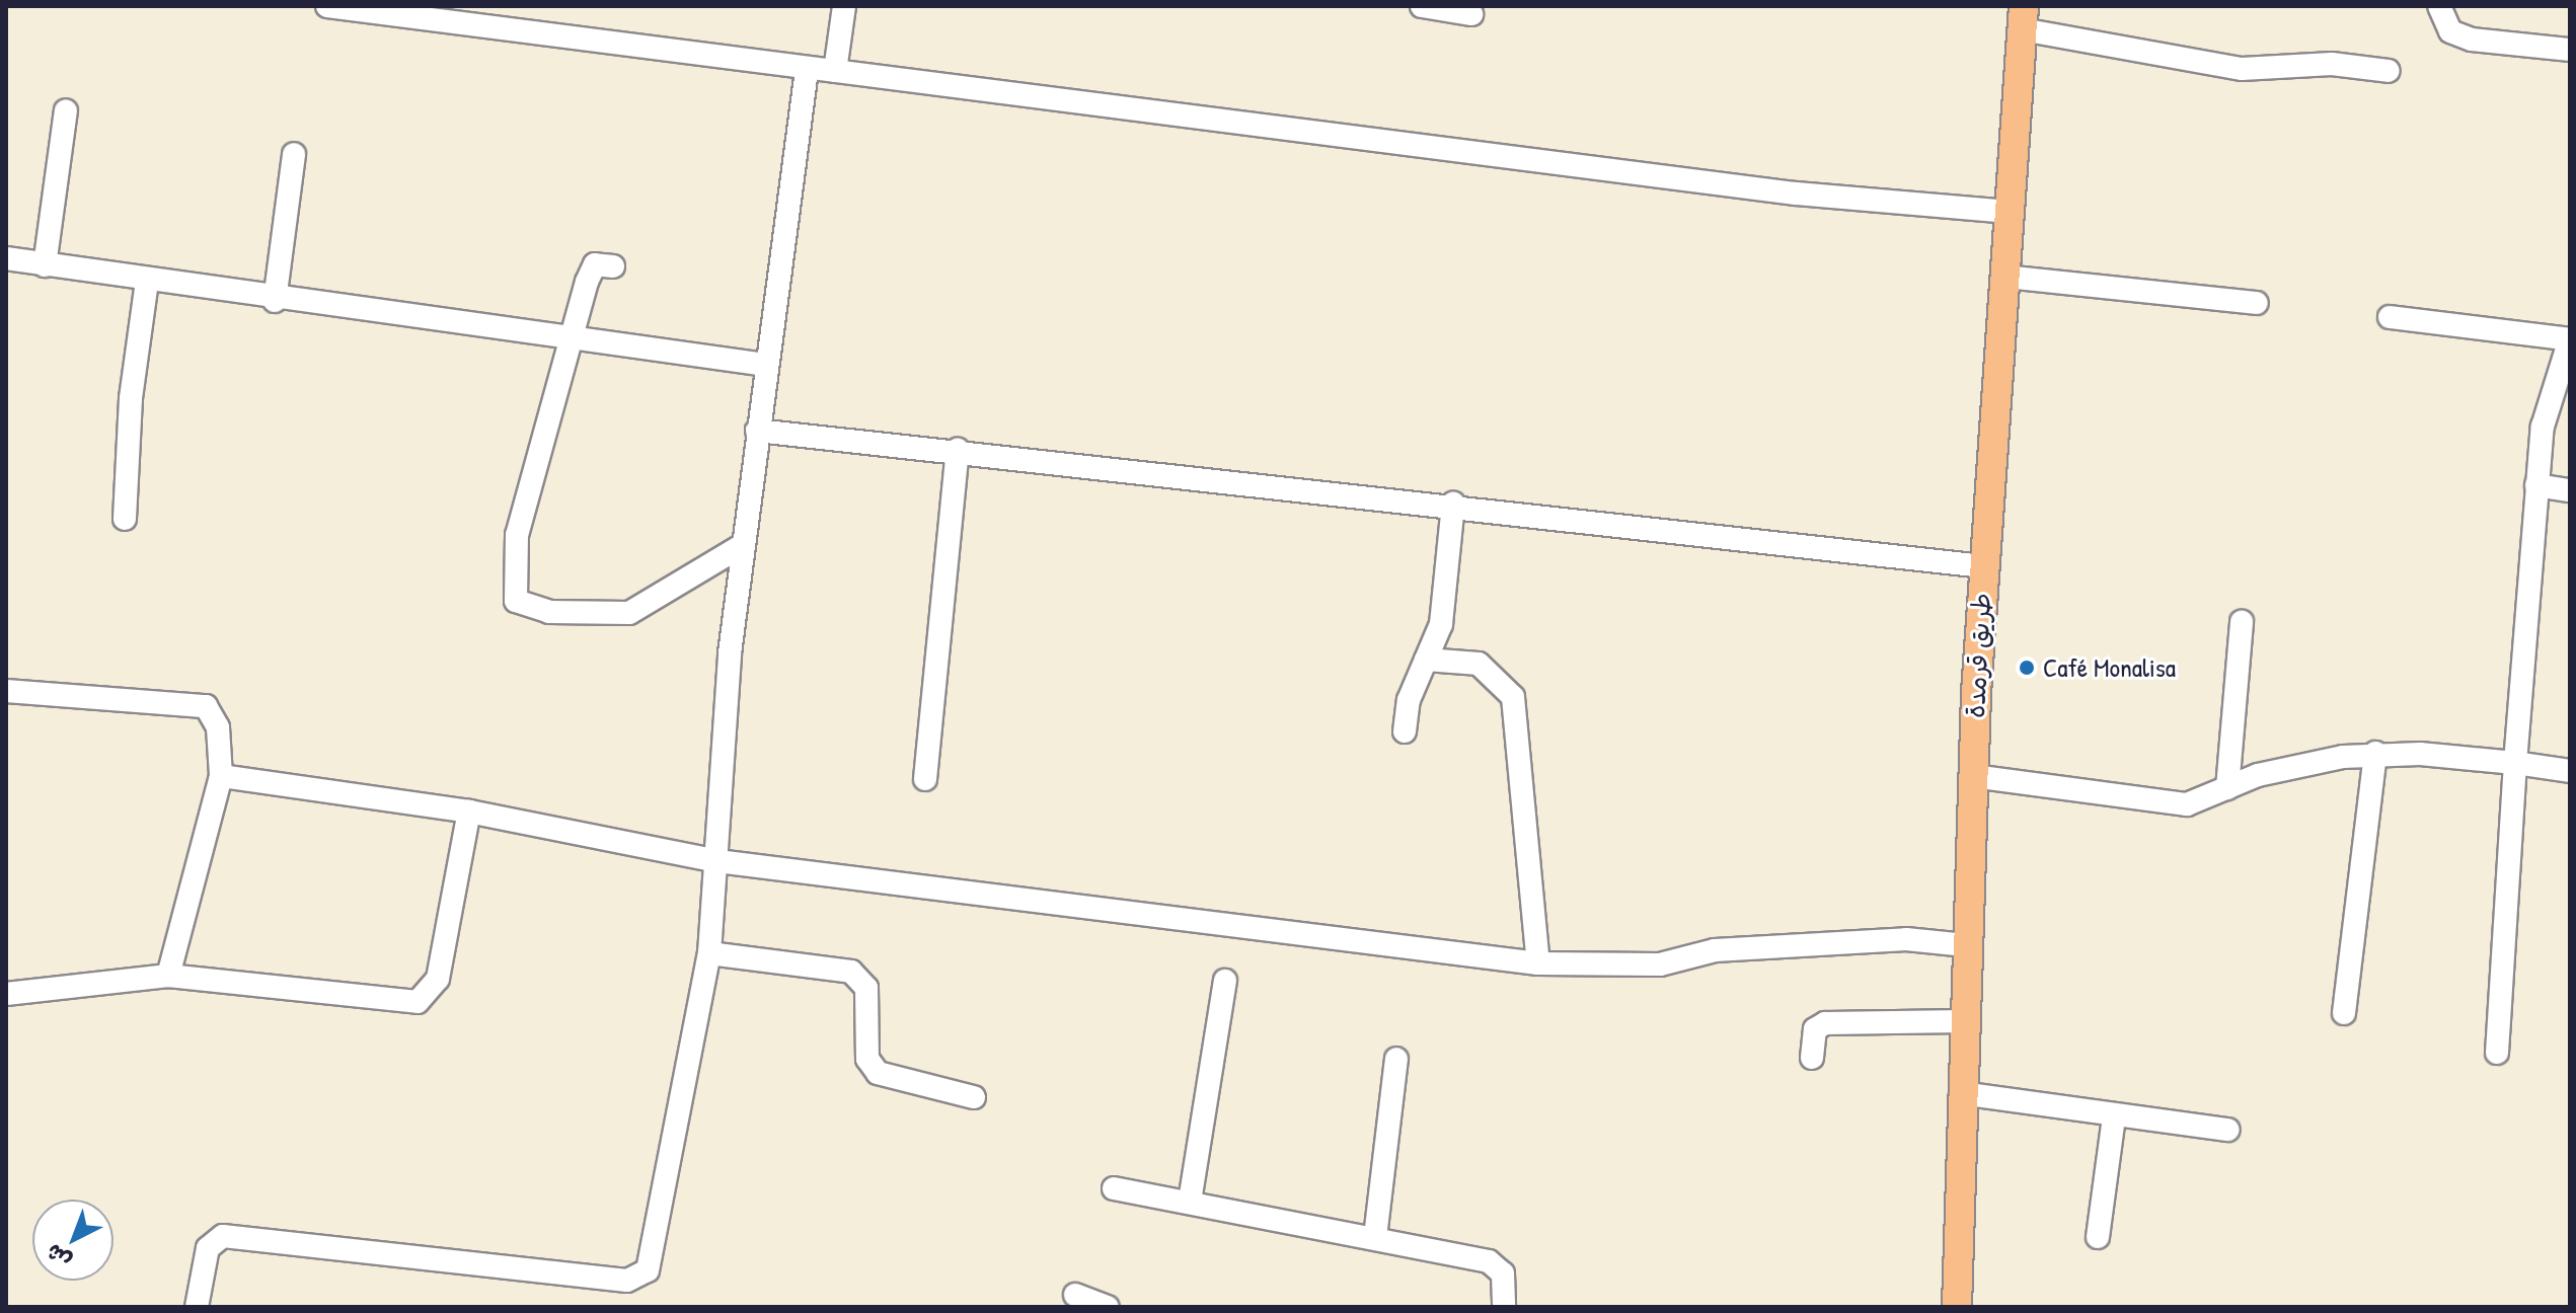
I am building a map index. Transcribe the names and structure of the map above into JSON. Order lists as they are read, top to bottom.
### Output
{
  "streets": {
    "main road": ["طريق قرمدة"]
  },
  "places": ["Café Monalisa"],
  "north": "bottom left"
}
